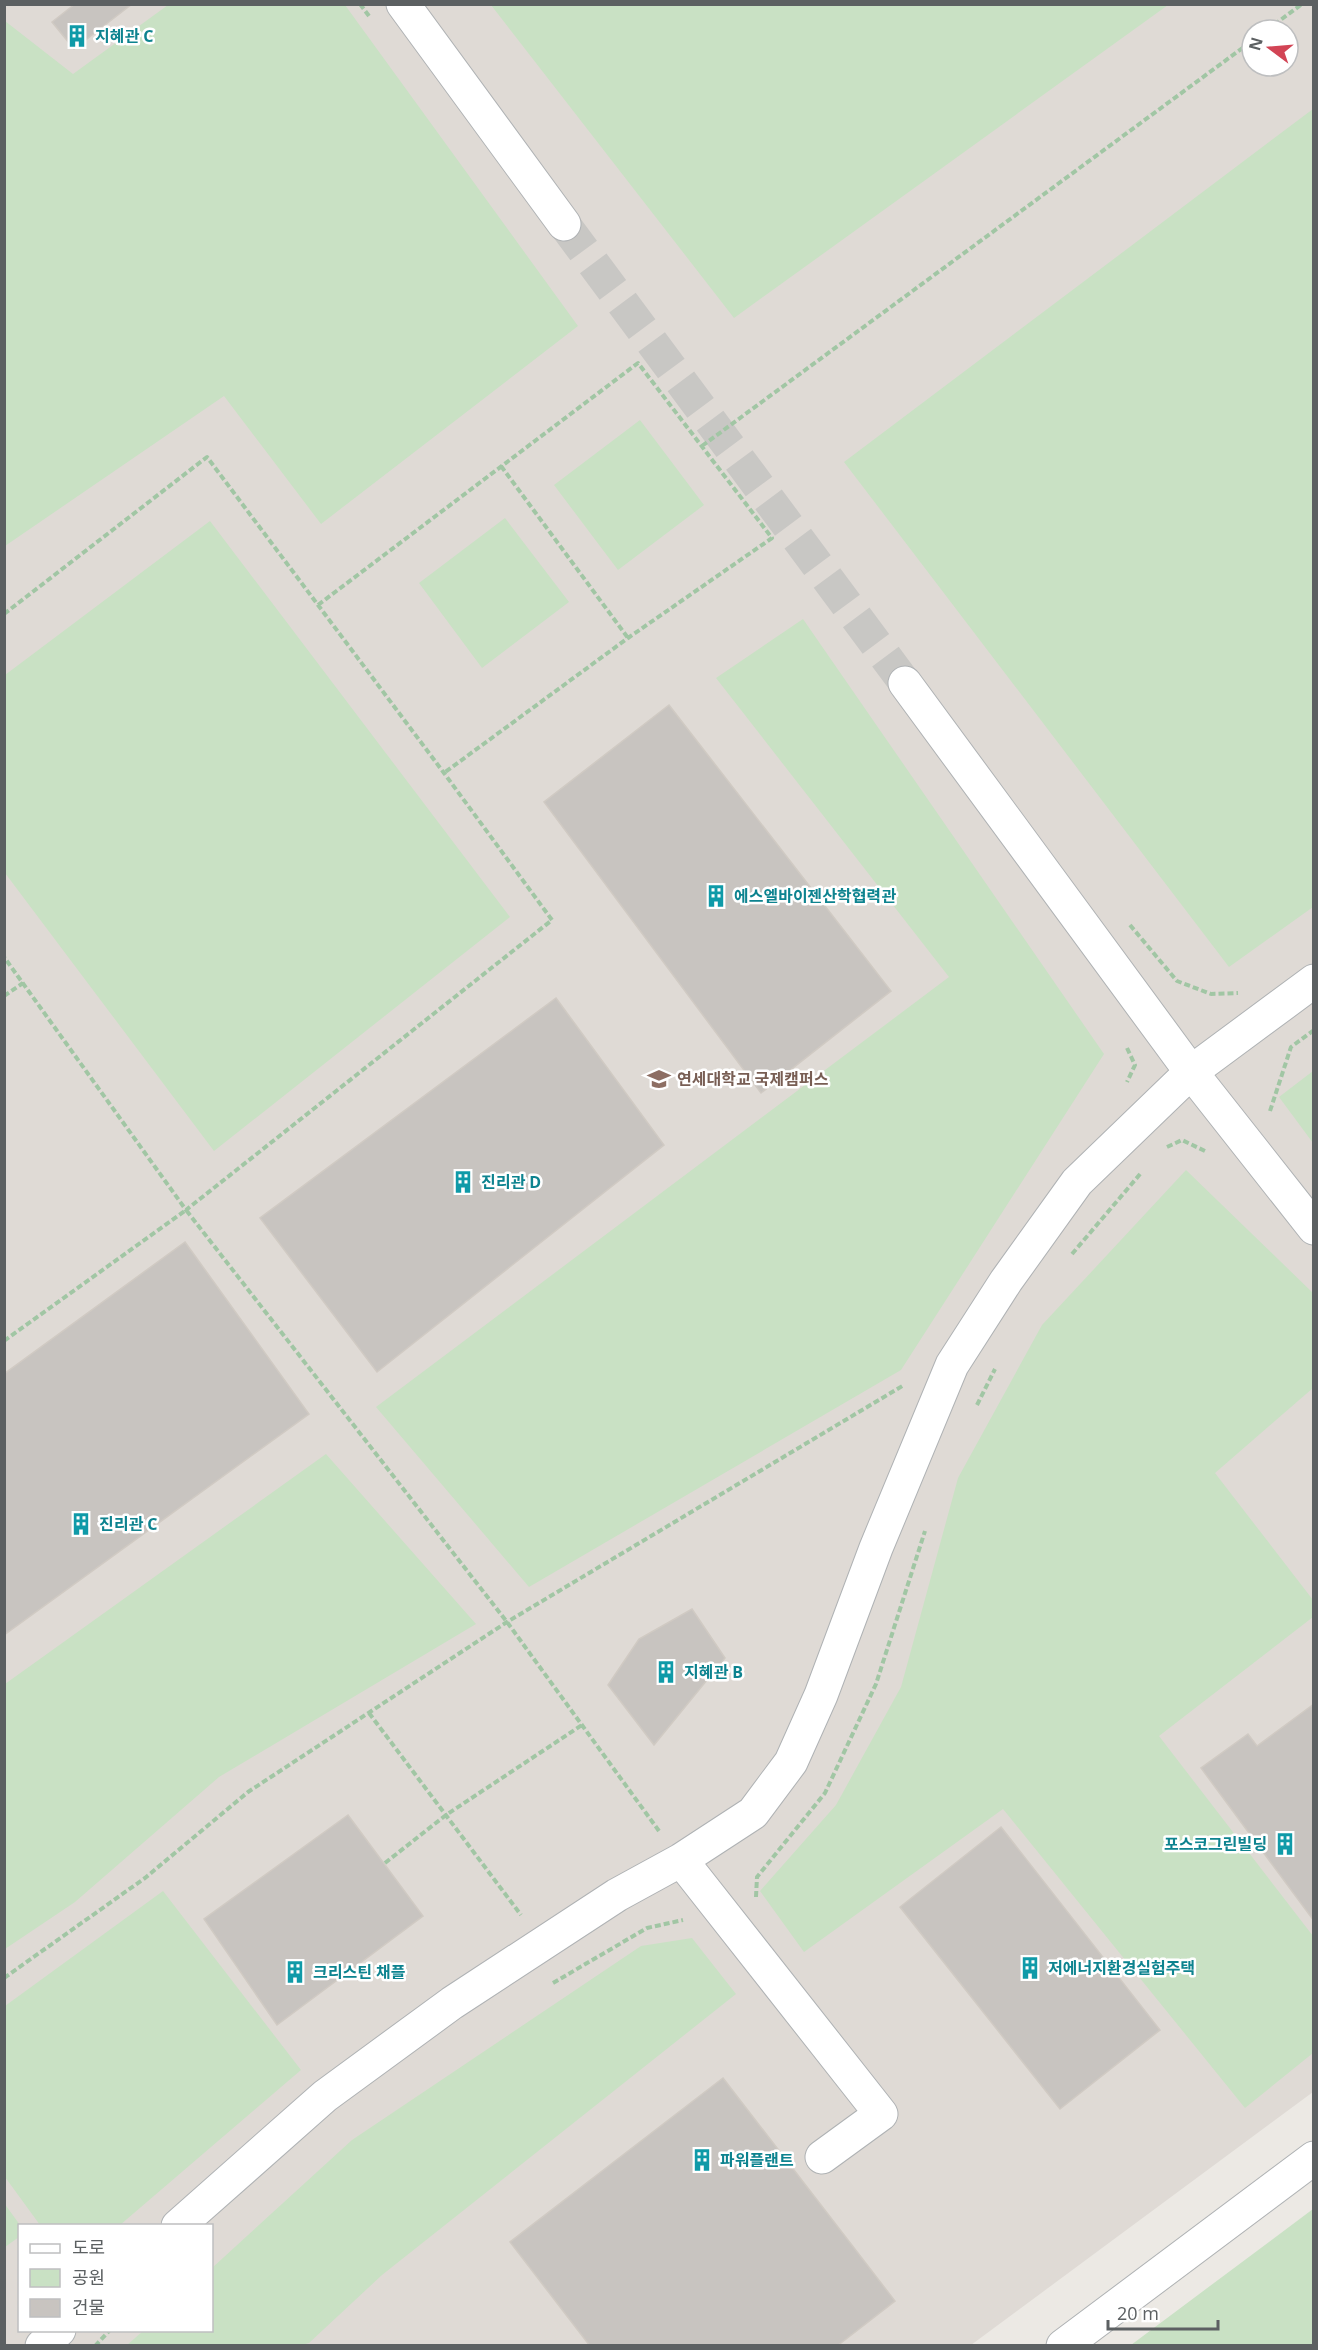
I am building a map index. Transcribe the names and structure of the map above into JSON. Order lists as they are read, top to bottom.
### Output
{
  "places": {
    "building": [
      "지혜관 C",
      "에스엘바이젠산학협력관",
      "진리관 D",
      "진리관 C",
      "지혜관 B",
      "포스코그린빌딩",
      "저에너지환경실험주택",
      "크리스틴 채플",
      "파워플랜트"
    ],
    "school or university": ["연세대학교 국제캠퍼스"]
  },
  "legend": ["도로", "공원", "건물"],
  "scale_bar": "20 m",
  "north": "left"
}
